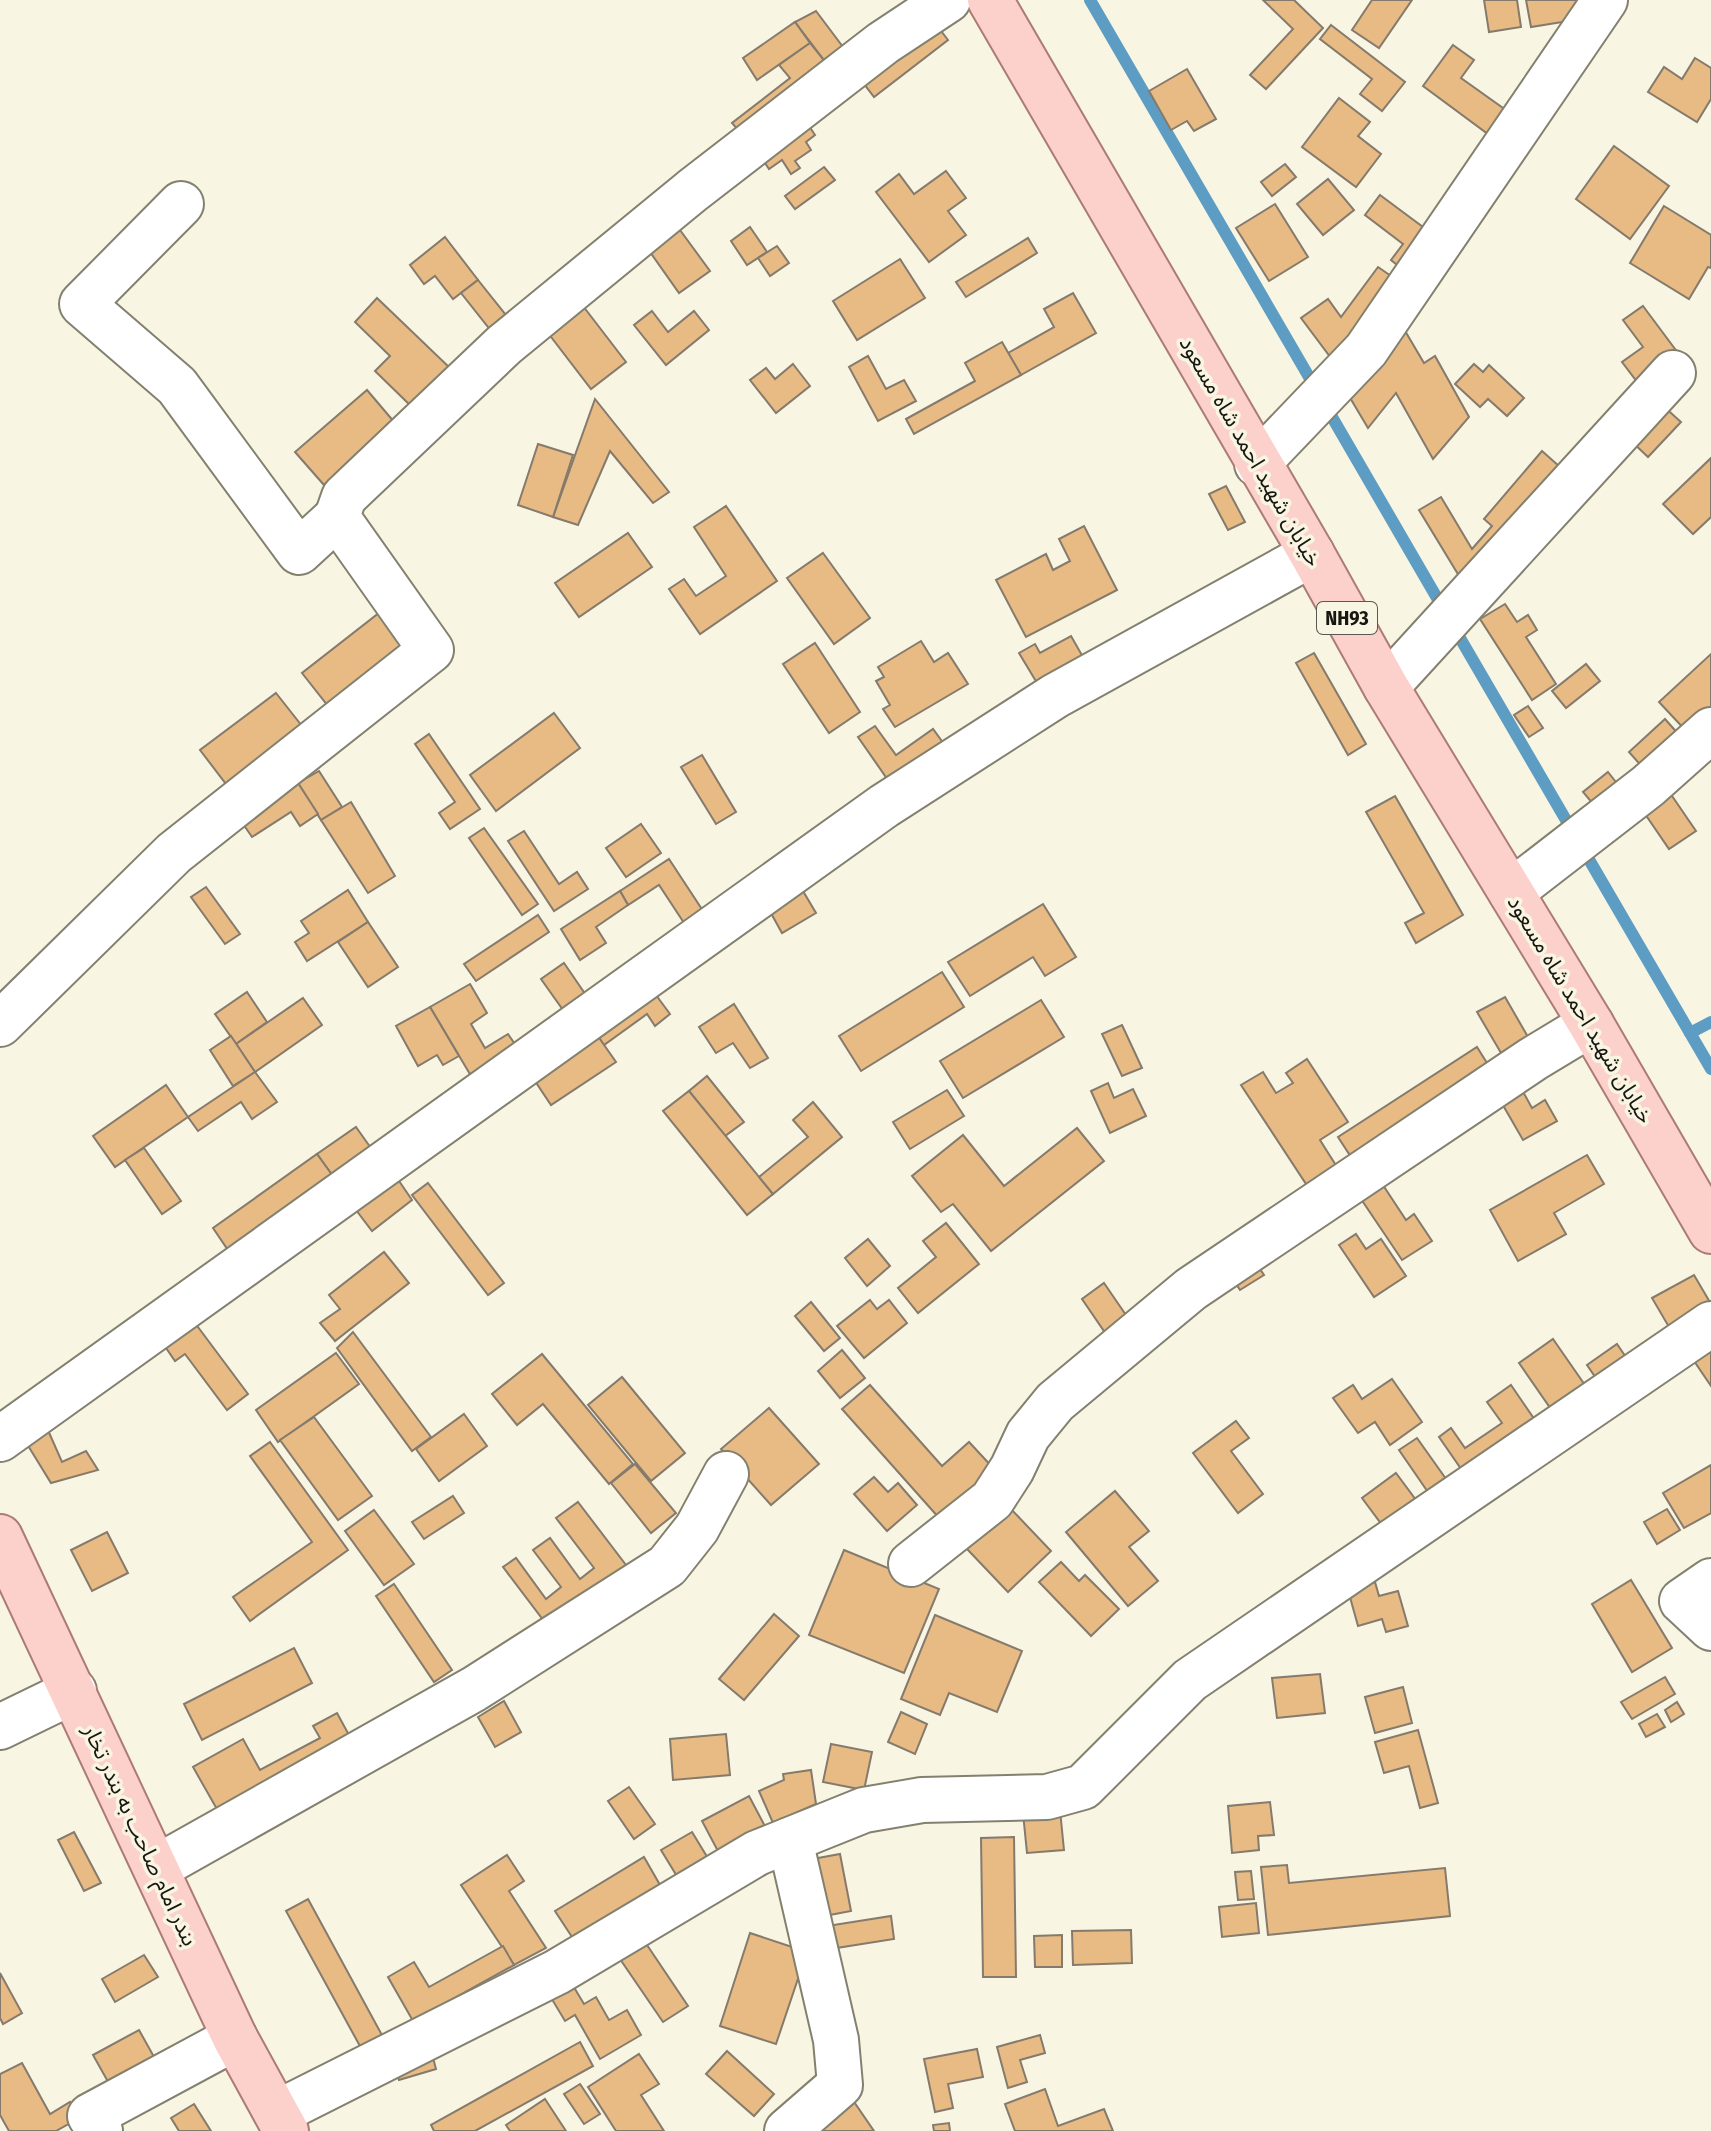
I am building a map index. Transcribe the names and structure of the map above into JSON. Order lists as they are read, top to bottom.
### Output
{
  "streets": {
    "main road": ["خیابان شهید احمد شاه مسعود", "NH93", "بندر امام صاحب به بندر تخار"]
  }
}
